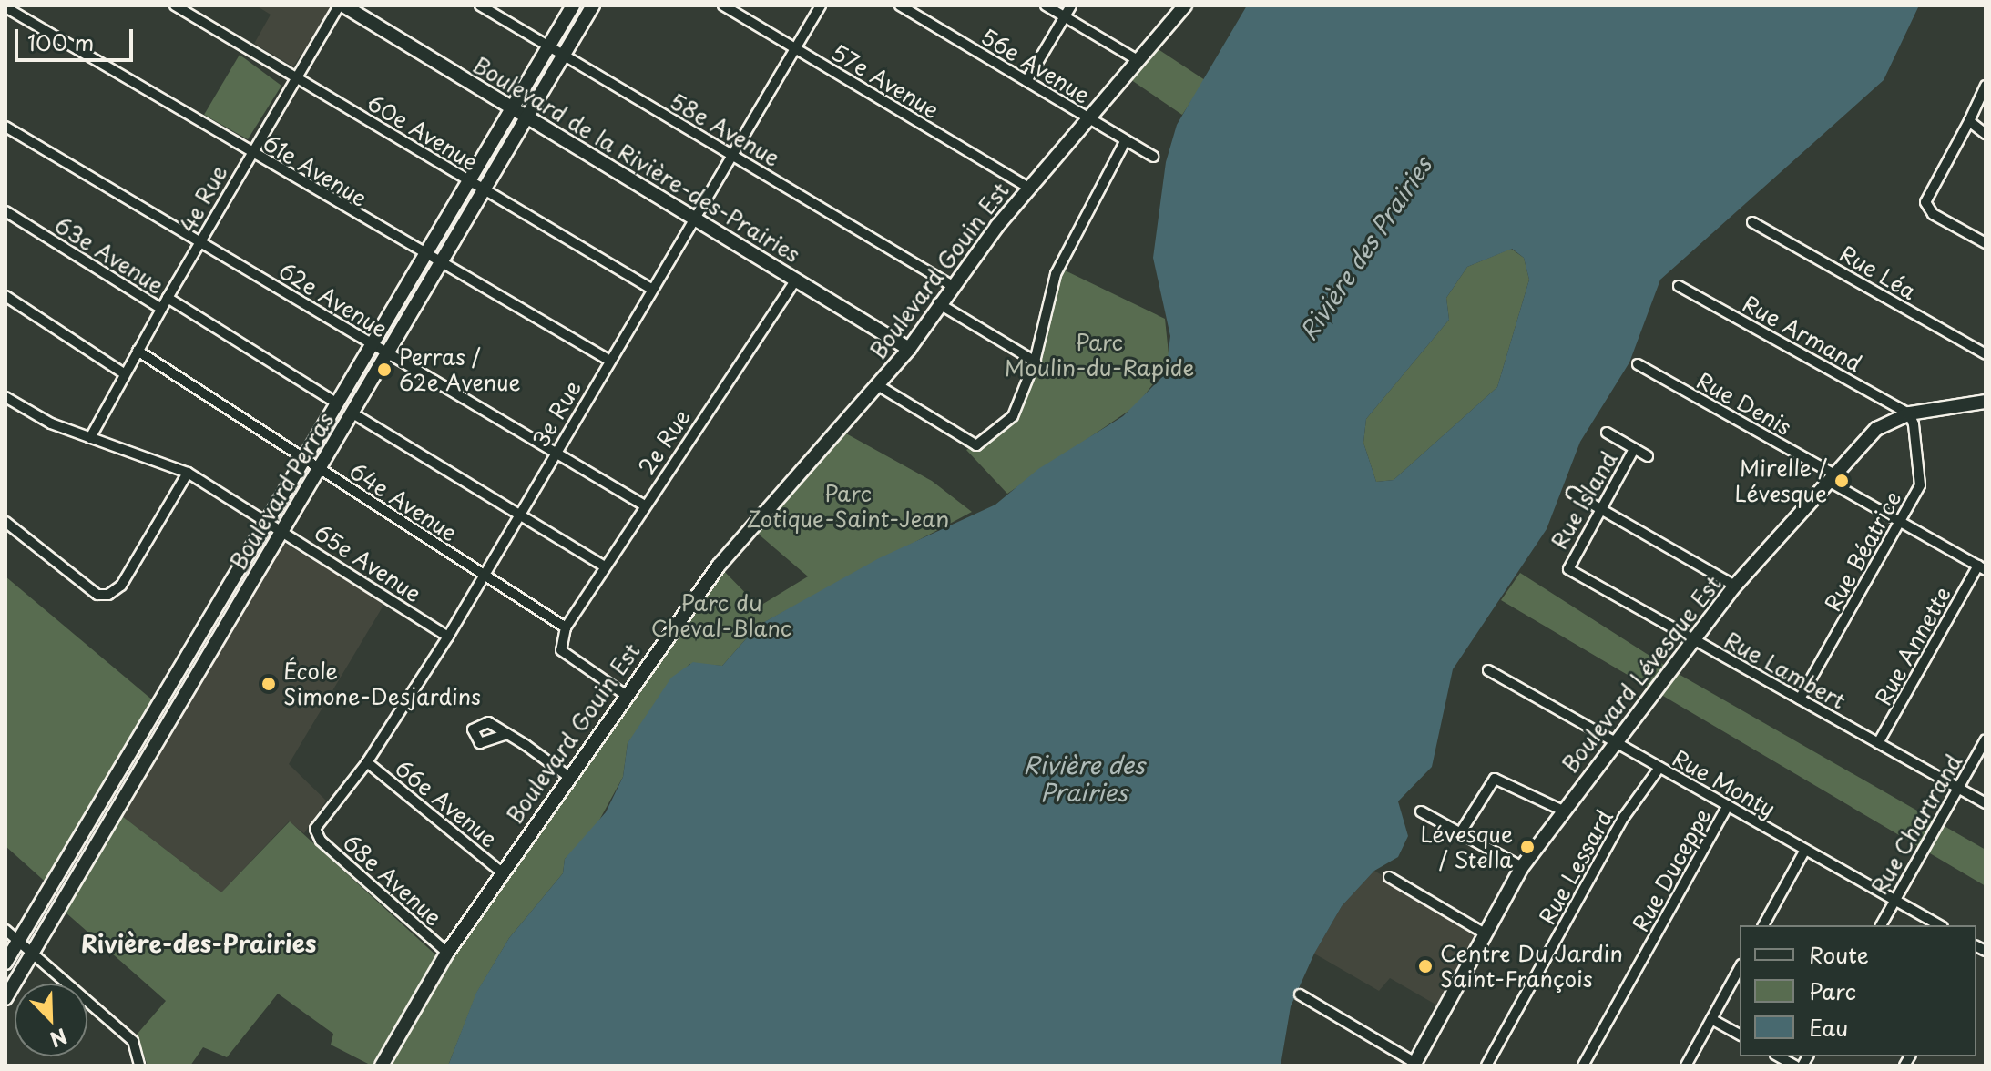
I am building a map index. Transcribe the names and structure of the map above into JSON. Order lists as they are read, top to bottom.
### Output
{
  "streets": {
    "street": [
      "56e Avenue",
      "57e Avenue",
      "58e Avenue",
      "60e Avenue",
      "Boulevard de la Rivière-des-Prairies",
      "61e Avenue",
      "4e Rue",
      "63e Avenue",
      "Boulevard Gouin Est",
      "Rue Léa",
      "62e Avenue",
      "Rue Armand",
      "Rue Denis",
      "3e Rue",
      "2e Rue",
      "Boulevard Perras",
      "Rue Island",
      "64e Avenue",
      "Rue Béatrice",
      "65e Avenue",
      "Rue Annette",
      "Rue Lambert",
      "Boulevard Lévesque Est",
      "Rue Monty",
      "66e Avenue",
      "Rue Chartrand",
      "Rue Lessard",
      "Rue Duceppe",
      "68e Avenue"
    ]
  },
  "crossings": [
    ["56e Avenue", "Boulevard Gouin Est"],
    ["57e Avenue", "Boulevard Gouin Est"],
    ["57e Avenue", "3e Rue"],
    ["58e Avenue", "Boulevard Gouin Est"],
    ["58e Avenue", "3e Rue"],
    ["58e Avenue", "Boulevard Perras"],
    ["60e Avenue", "4e Rue"],
    ["60e Avenue", "3e Rue"],
    ["60e Avenue", "Boulevard Perras"],
    ["Boulevard de la Rivière-des-Prairies", "4e Rue"],
    ["Boulevard de la Rivière-des-Prairies", "Boulevard Gouin Est"],
    ["Boulevard de la Rivière-des-Prairies", "3e Rue"],
    ["Boulevard de la Rivière-des-Prairies", "2e Rue"],
    ["Boulevard de la Rivière-des-Prairies", "Boulevard Perras"],
    ["61e Avenue", "4e Rue"],
    ["61e Avenue", "3e Rue"],
    ["61e Avenue", "Boulevard Perras"],
    ["4e Rue", "63e Avenue"],
    ["4e Rue", "62e Avenue"],
    ["63e Avenue", "Boulevard Perras"],
    ["Boulevard Gouin Est", "66e Avenue"],
    ["Boulevard Gouin Est", "68e Avenue"],
    ["62e Avenue", "3e Rue"],
    ["62e Avenue", "2e Rue"],
    ["62e Avenue", "Boulevard Perras"],
    ["Rue Armand", "Rue Béatrice"],
    ["Rue Armand", "Boulevard Lévesque Est"],
    ["Rue Denis", "Rue Béatrice"],
    ["Rue Denis", "Rue Annette"],
    ["Rue Denis", "Boulevard Lévesque Est"],
    ["3e Rue", "64e Avenue"],
    ["3e Rue", "65e Avenue"],
    ["3e Rue", "66e Avenue"],
    ["3e Rue", "68e Avenue"],
    ["2e Rue", "64e Avenue"],
    ["Boulevard Perras", "64e Avenue"],
    ["Boulevard Perras", "65e Avenue"],
    ["Rue Island", "Rue Lambert"],
    ["Rue Béatrice", "Rue Lambert"],
    ["Rue Béatrice", "Boulevard Lévesque Est"],
    ["Rue Annette", "Rue Lambert"],
    ["Rue Lambert", "Boulevard Lévesque Est"],
    ["Rue Lambert", "Rue Chartrand"],
    ["Boulevard Lévesque Est", "Rue Monty"],
    ["Rue Monty", "Rue Chartrand"],
    ["Rue Monty", "Rue Lessard"],
    ["Rue Monty", "Rue Duceppe"]
  ],
  "districts": ["Rivière-des-Prairies"],
  "water": ["Rivière des Prairies"],
  "parks": ["Parc Moulin-du-Rapide", "Parc Zotique-Saint-Jean", "Parc du Cheval-Blanc"],
  "places": [
    "Perras / 62e Avenue",
    "Mirelle / Lévesque",
    "École Simone-Desjardins",
    "Lévesque / Stella",
    "Centre Du Jardin Saint-François"
  ],
  "legend": ["Route", "Parc", "Eau"],
  "scale_bar": "100 m",
  "north": "bottom right"
}
